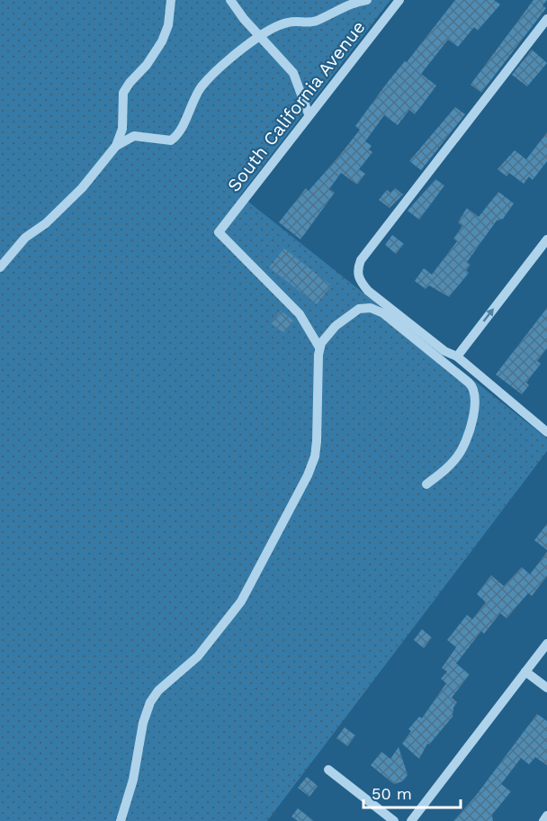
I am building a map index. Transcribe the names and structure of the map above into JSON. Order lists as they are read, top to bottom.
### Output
{
  "streets": {
    "street": ["South California Avenue"]
  },
  "scale_bar": "50 m"
}
